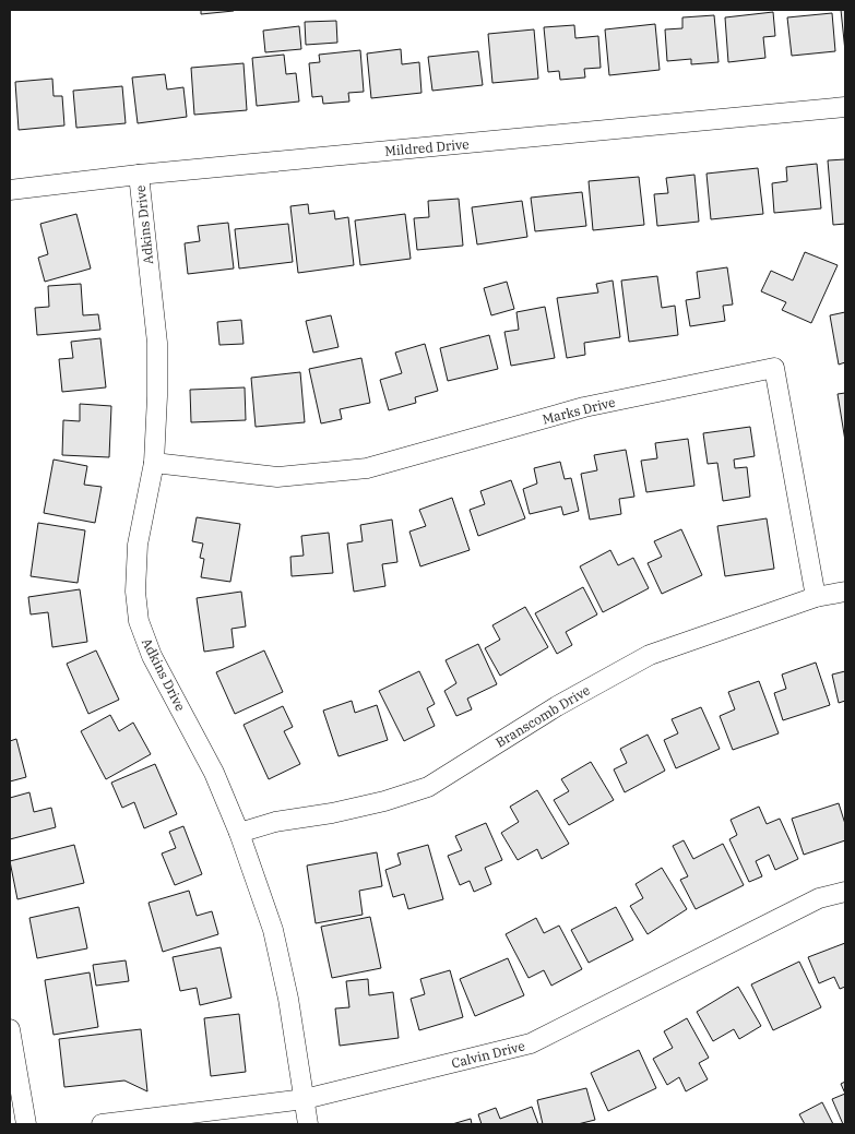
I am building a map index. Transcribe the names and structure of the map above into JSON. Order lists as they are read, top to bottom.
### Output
{
  "streets": {
    "street": [
      "Mildred Drive",
      "Adkins Drive",
      "Marks Drive",
      "Branscomb Drive",
      "Calvin Drive"
    ]
  },
  "crossings": [
    ["Mildred Drive", "Adkins Drive"],
    ["Adkins Drive", "Marks Drive"],
    ["Adkins Drive", "Branscomb Drive"],
    ["Adkins Drive", "Calvin Drive"],
    ["Marks Drive", "Branscomb Drive"]
  ]
}
